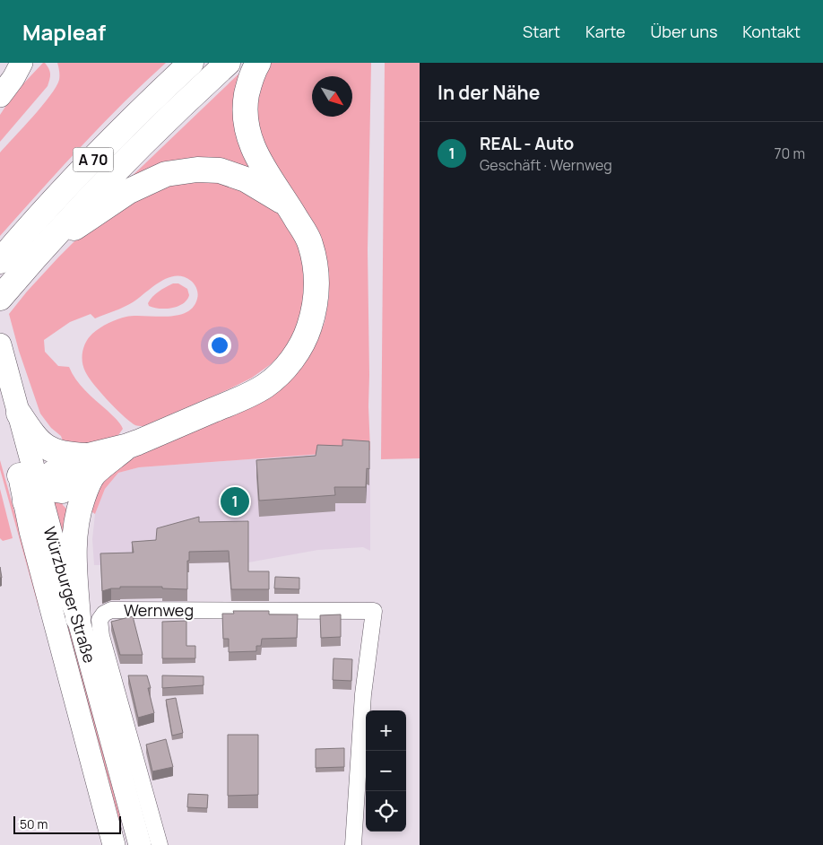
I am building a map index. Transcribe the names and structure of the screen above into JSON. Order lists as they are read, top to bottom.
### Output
{
  "streets": {
    "highway": ["A 70"],
    "main road": ["Würzburger Straße"],
    "street": ["Wernweg"]
  },
  "scale_bar": "50 m",
  "north": "bottom right",
  "page": {
    "header": "Mapleaf",
    "nav": [
      "Start",
      "Karte",
      "Über uns",
      "Kontakt"
    ],
    "heading": "In der Nähe",
    "list": [
      {
        "mark": "1",
        "name": "REAL - Auto",
        "note": "Geschäft · Wernweg",
        "value": "70 m"
      }
    ],
    "pins": "1",
    "map_buttons": ["+", "−"],
    "scale": "50 m"
  }
}
